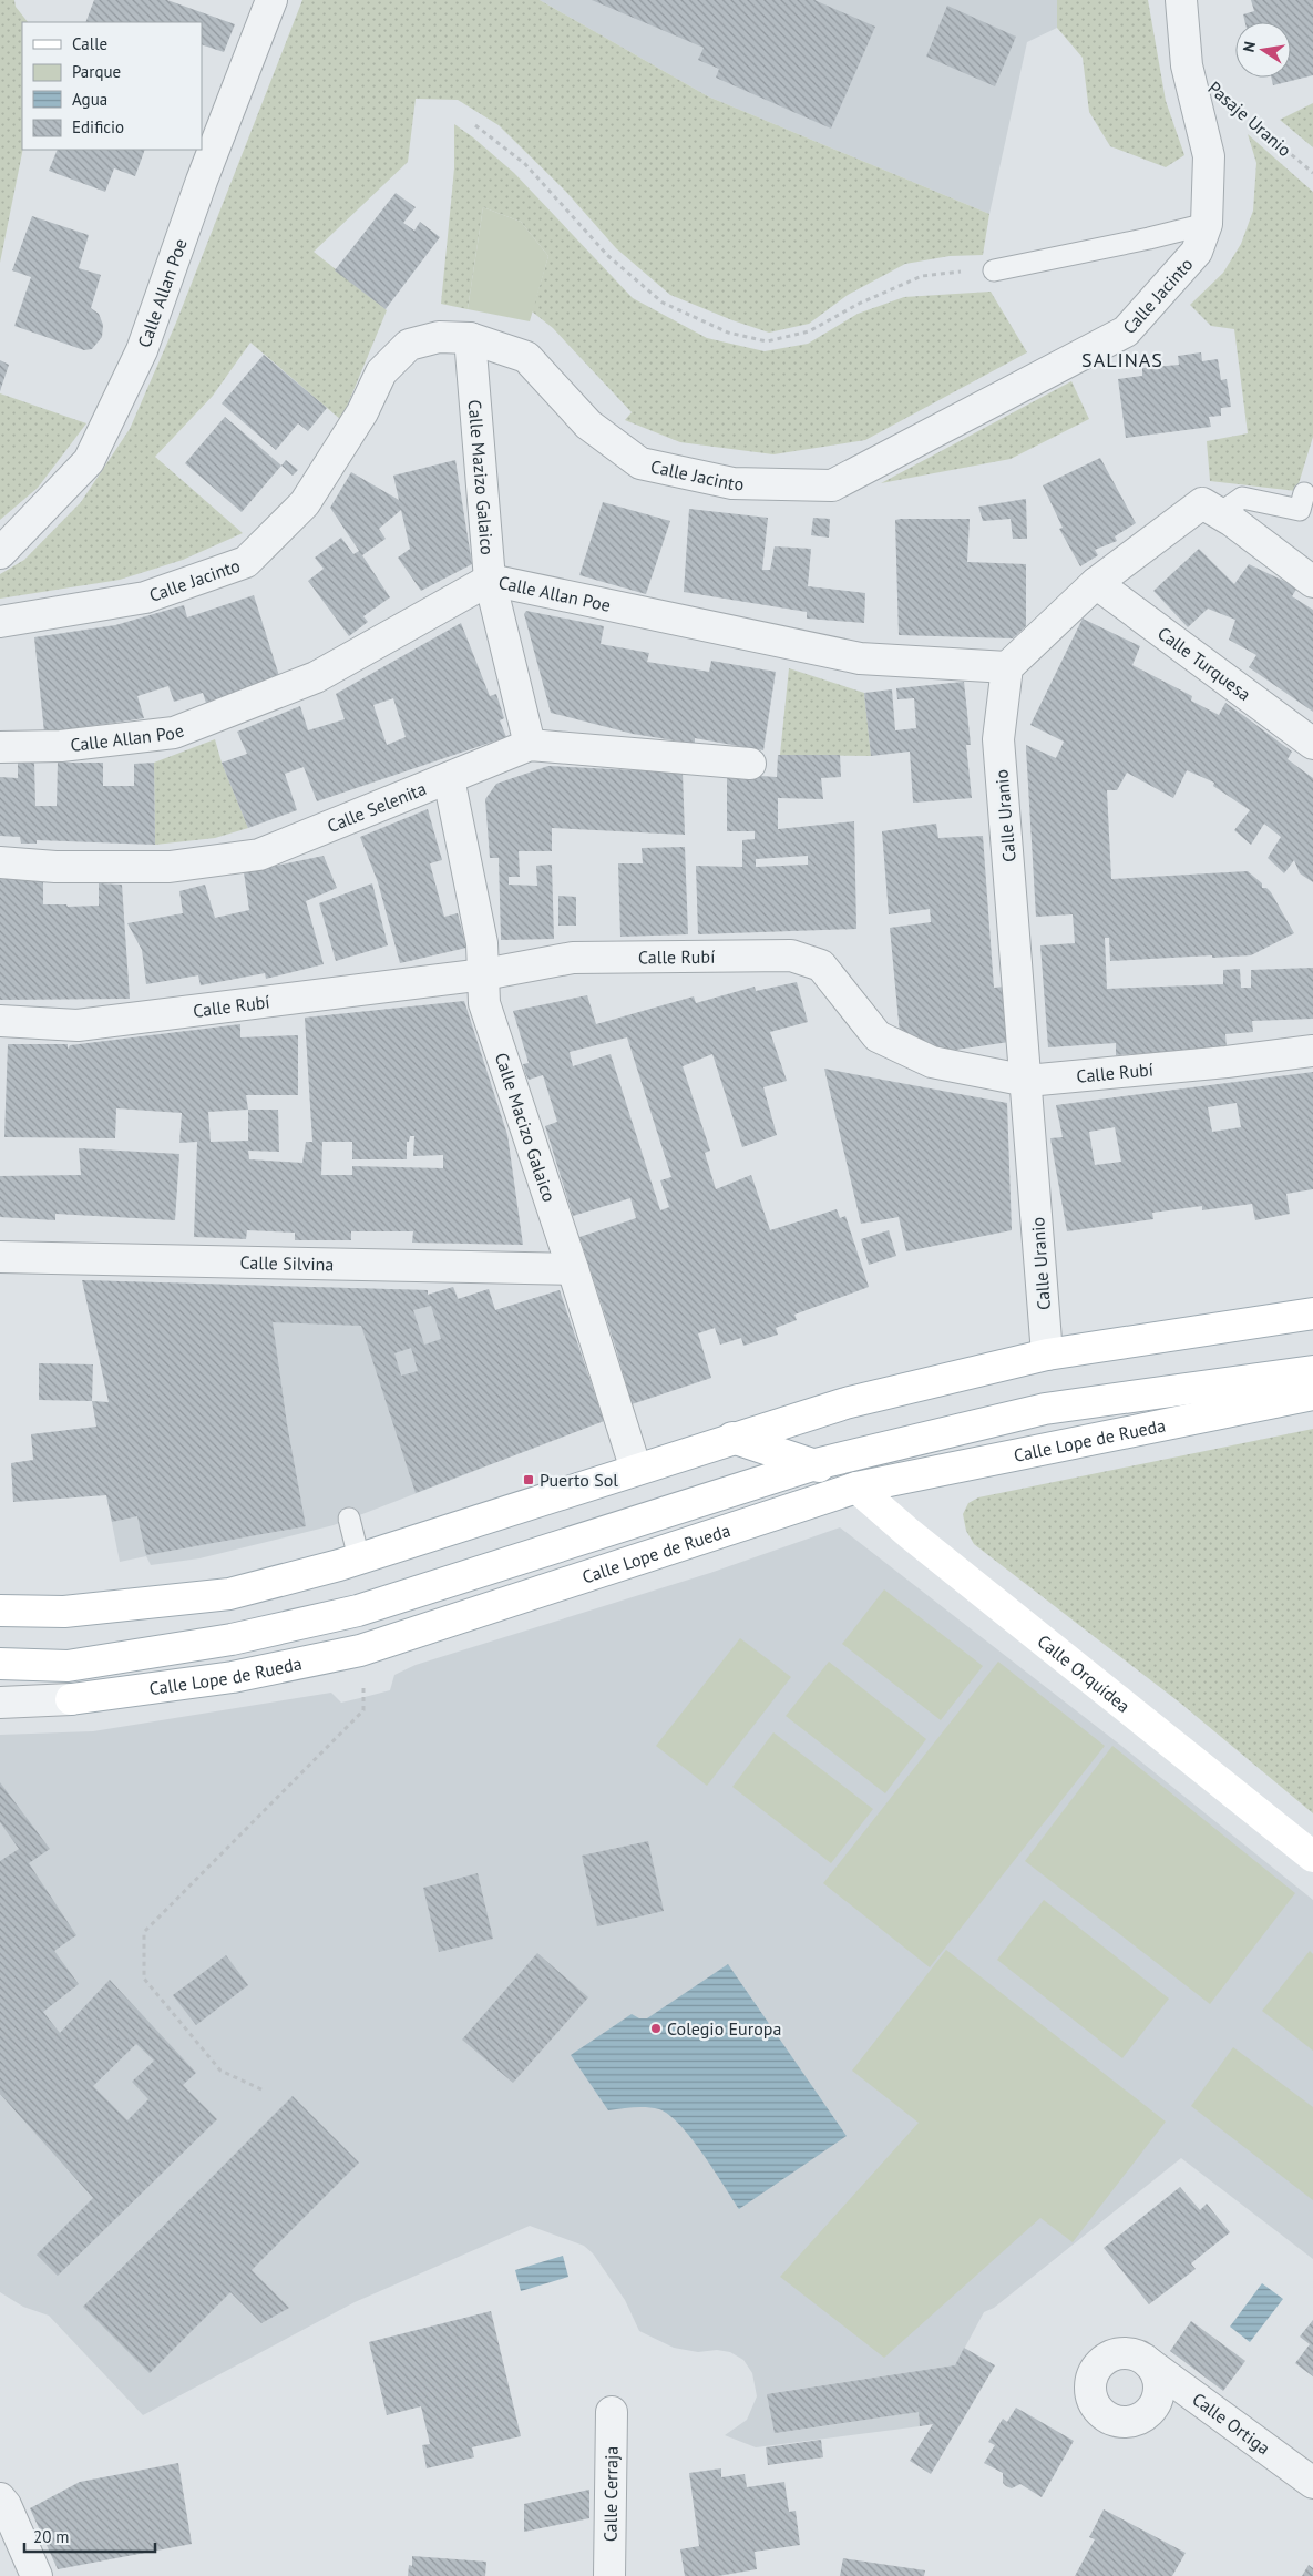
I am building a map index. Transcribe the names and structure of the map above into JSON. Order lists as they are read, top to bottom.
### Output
{
  "streets": {
    "main road": ["Calle Lope de Rueda", "Calle Orquídea"],
    "street": [
      "Calle Allan Poe",
      "Calle Jacinto",
      "Calle Mazizo Galaico",
      "Calle Turquesa",
      "Calle Selenita",
      "Calle Uranio",
      "Calle Rubí",
      "Calle Macizo Galaico",
      "Calle Silvina",
      "Calle Ortiga",
      "Calle Cerraja"
    ],
    "path": ["Pasaje Uranio"]
  },
  "crossings": [
    ["Calle Allan Poe", "Calle Mazizo Galaico"],
    ["Calle Allan Poe", "Calle Uranio"],
    ["Calle Jacinto", "Calle Mazizo Galaico"],
    ["Calle Mazizo Galaico", "Calle Selenita"],
    ["Calle Selenita", "Calle Macizo Galaico"],
    ["Calle Uranio", "Calle Rubí"],
    ["Calle Rubí", "Calle Macizo Galaico"],
    ["Calle Macizo Galaico", "Calle Silvina"],
    ["Calle Lope de Rueda", "Calle Orquídea"]
  ],
  "districts": ["SALINAS"],
  "places": {
    "transit": ["Puerto Sol"],
    "other": ["Colegio Europa"]
  },
  "legend": [
    "Calle",
    "Parque",
    "Agua",
    "Edificio"
  ],
  "scale_bar": "20 m",
  "north": "left"
}
